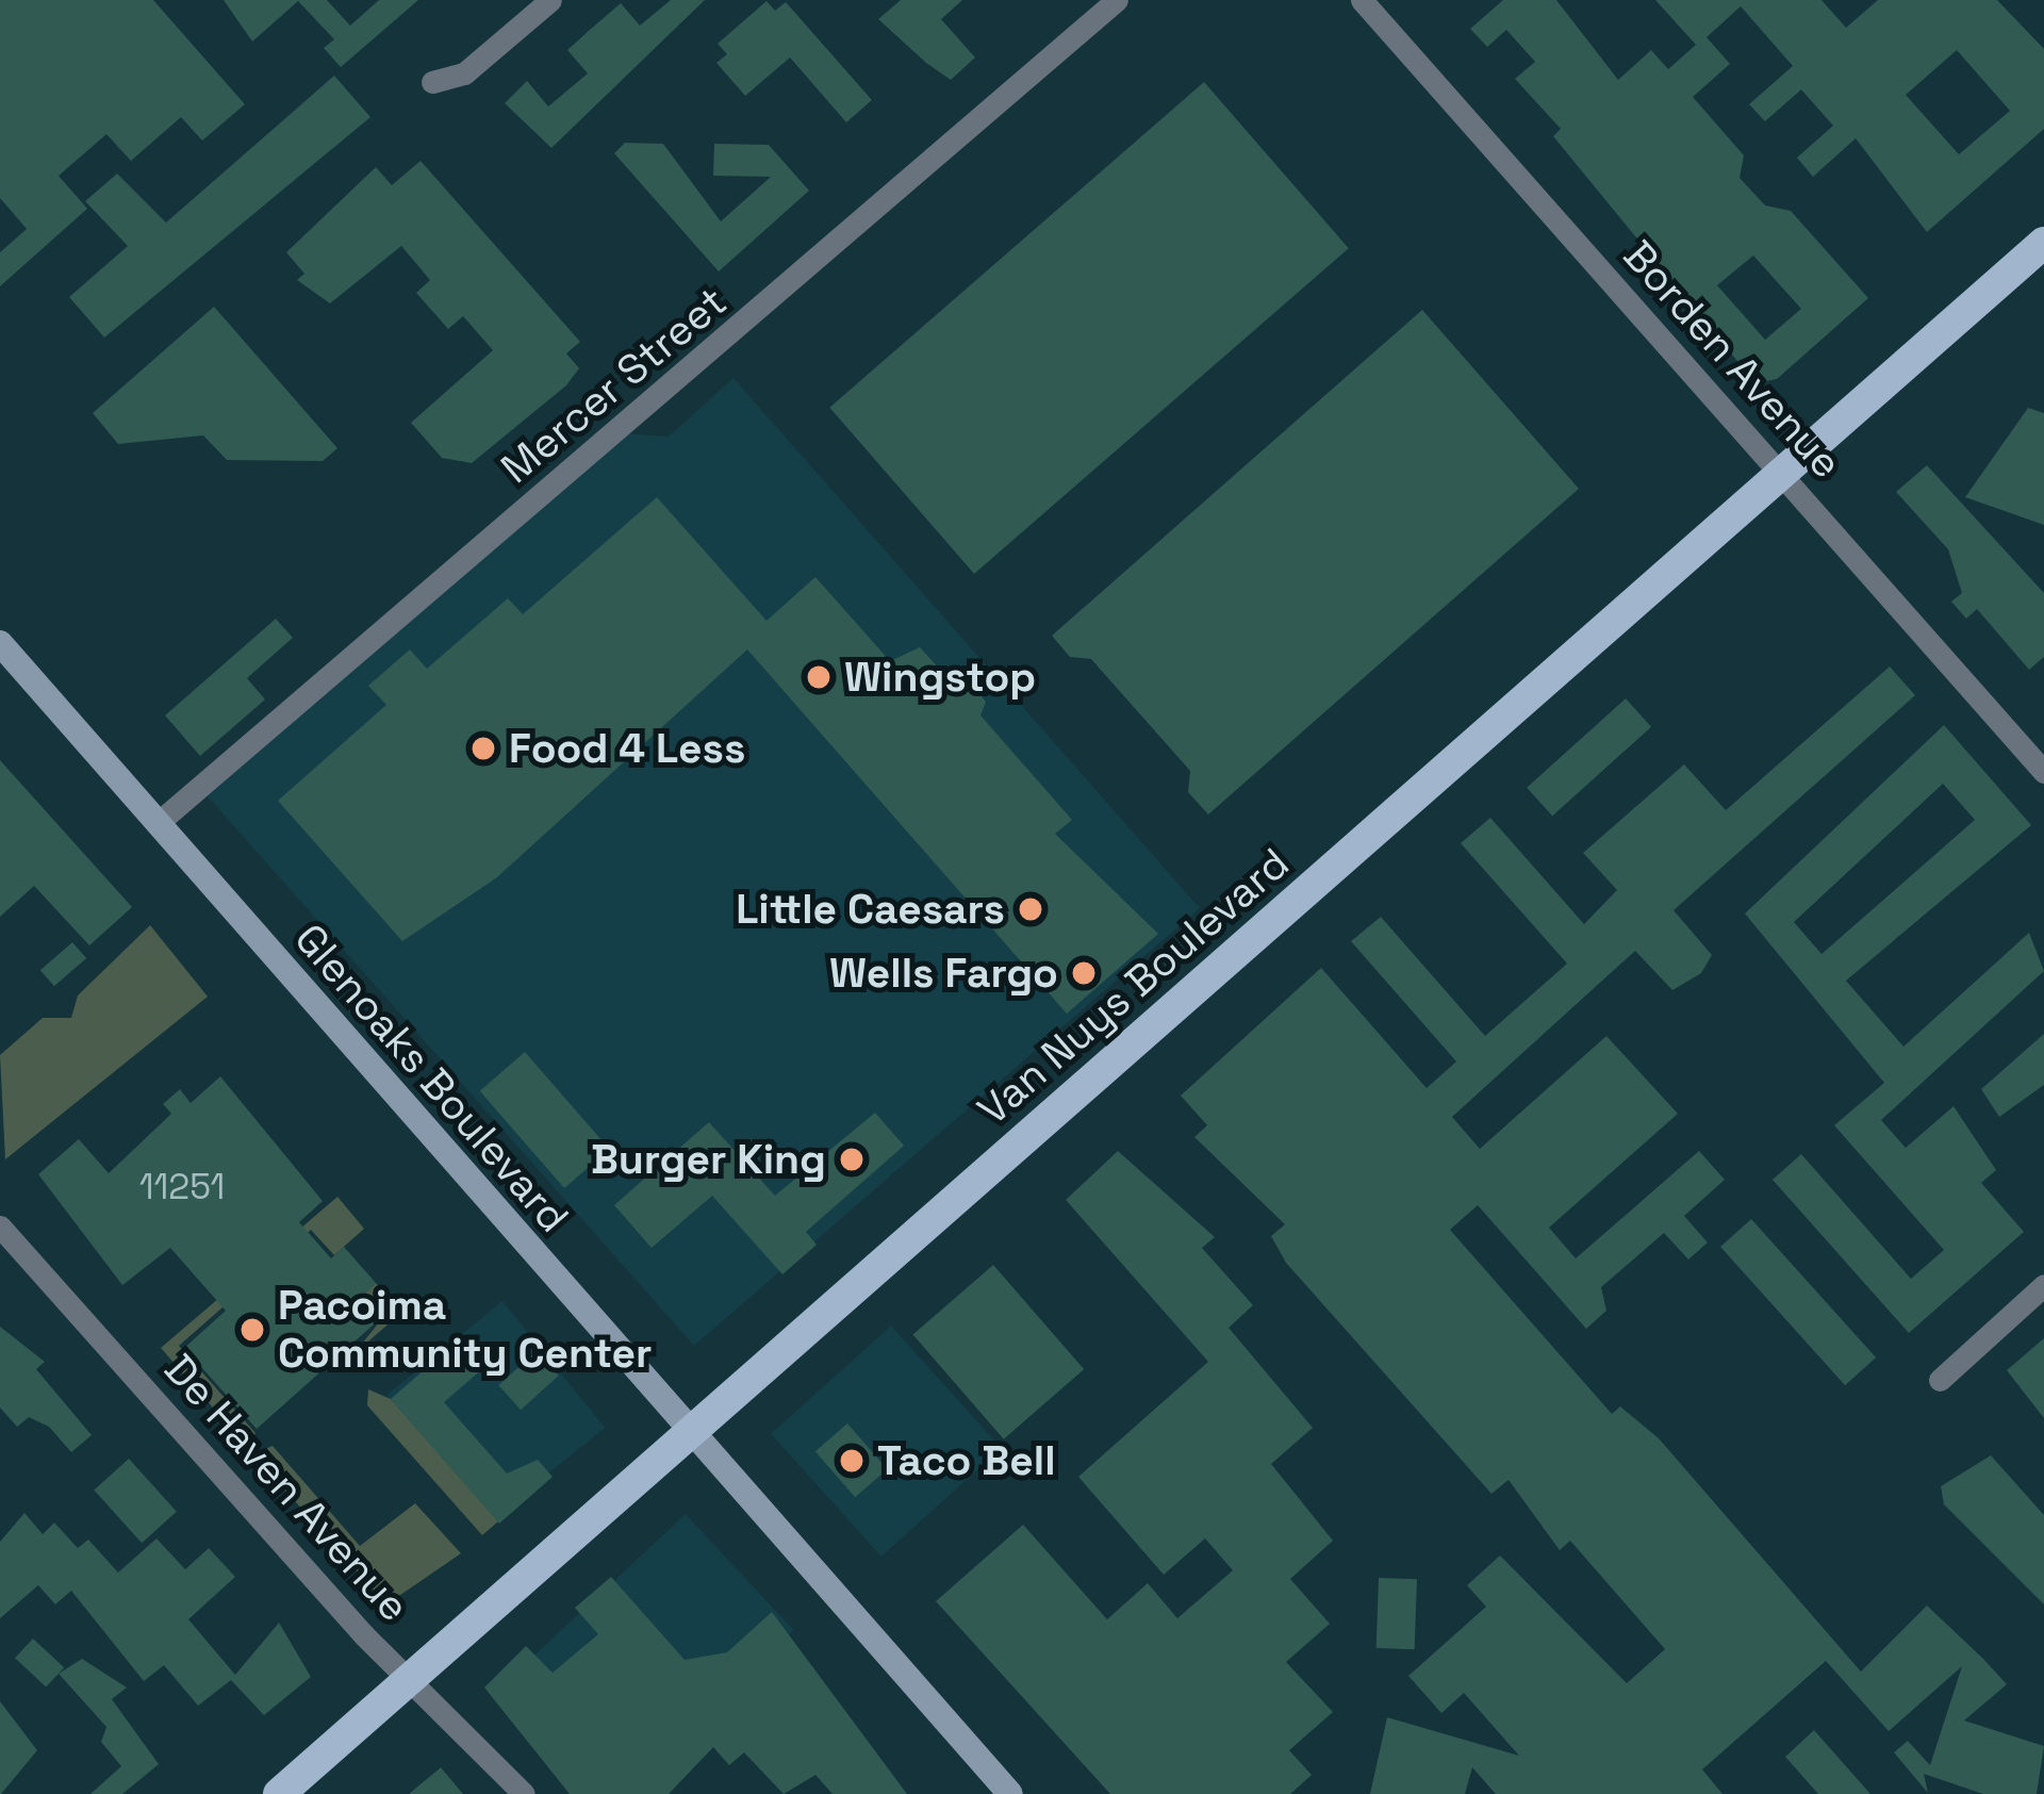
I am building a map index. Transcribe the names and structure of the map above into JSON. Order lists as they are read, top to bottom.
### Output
{
  "streets": {
    "main road": ["Van Nuys Boulevard", "Glenoaks Boulevard"],
    "street": ["Borden Avenue", "Mercer Street", "De Haven Avenue"]
  },
  "crossings": [
    ["Borden Avenue", "Van Nuys Boulevard"],
    ["Mercer Street", "Glenoaks Boulevard"],
    ["Van Nuys Boulevard", "Glenoaks Boulevard"],
    ["Van Nuys Boulevard", "De Haven Avenue"]
  ],
  "places": [
    "Wingstop",
    "Food 4 Less",
    "Little Caesars",
    "Wells Fargo",
    "Burger King",
    "Pacoima Community Center",
    "Taco Bell"
  ],
  "house_numbers": ["11251"]
}
